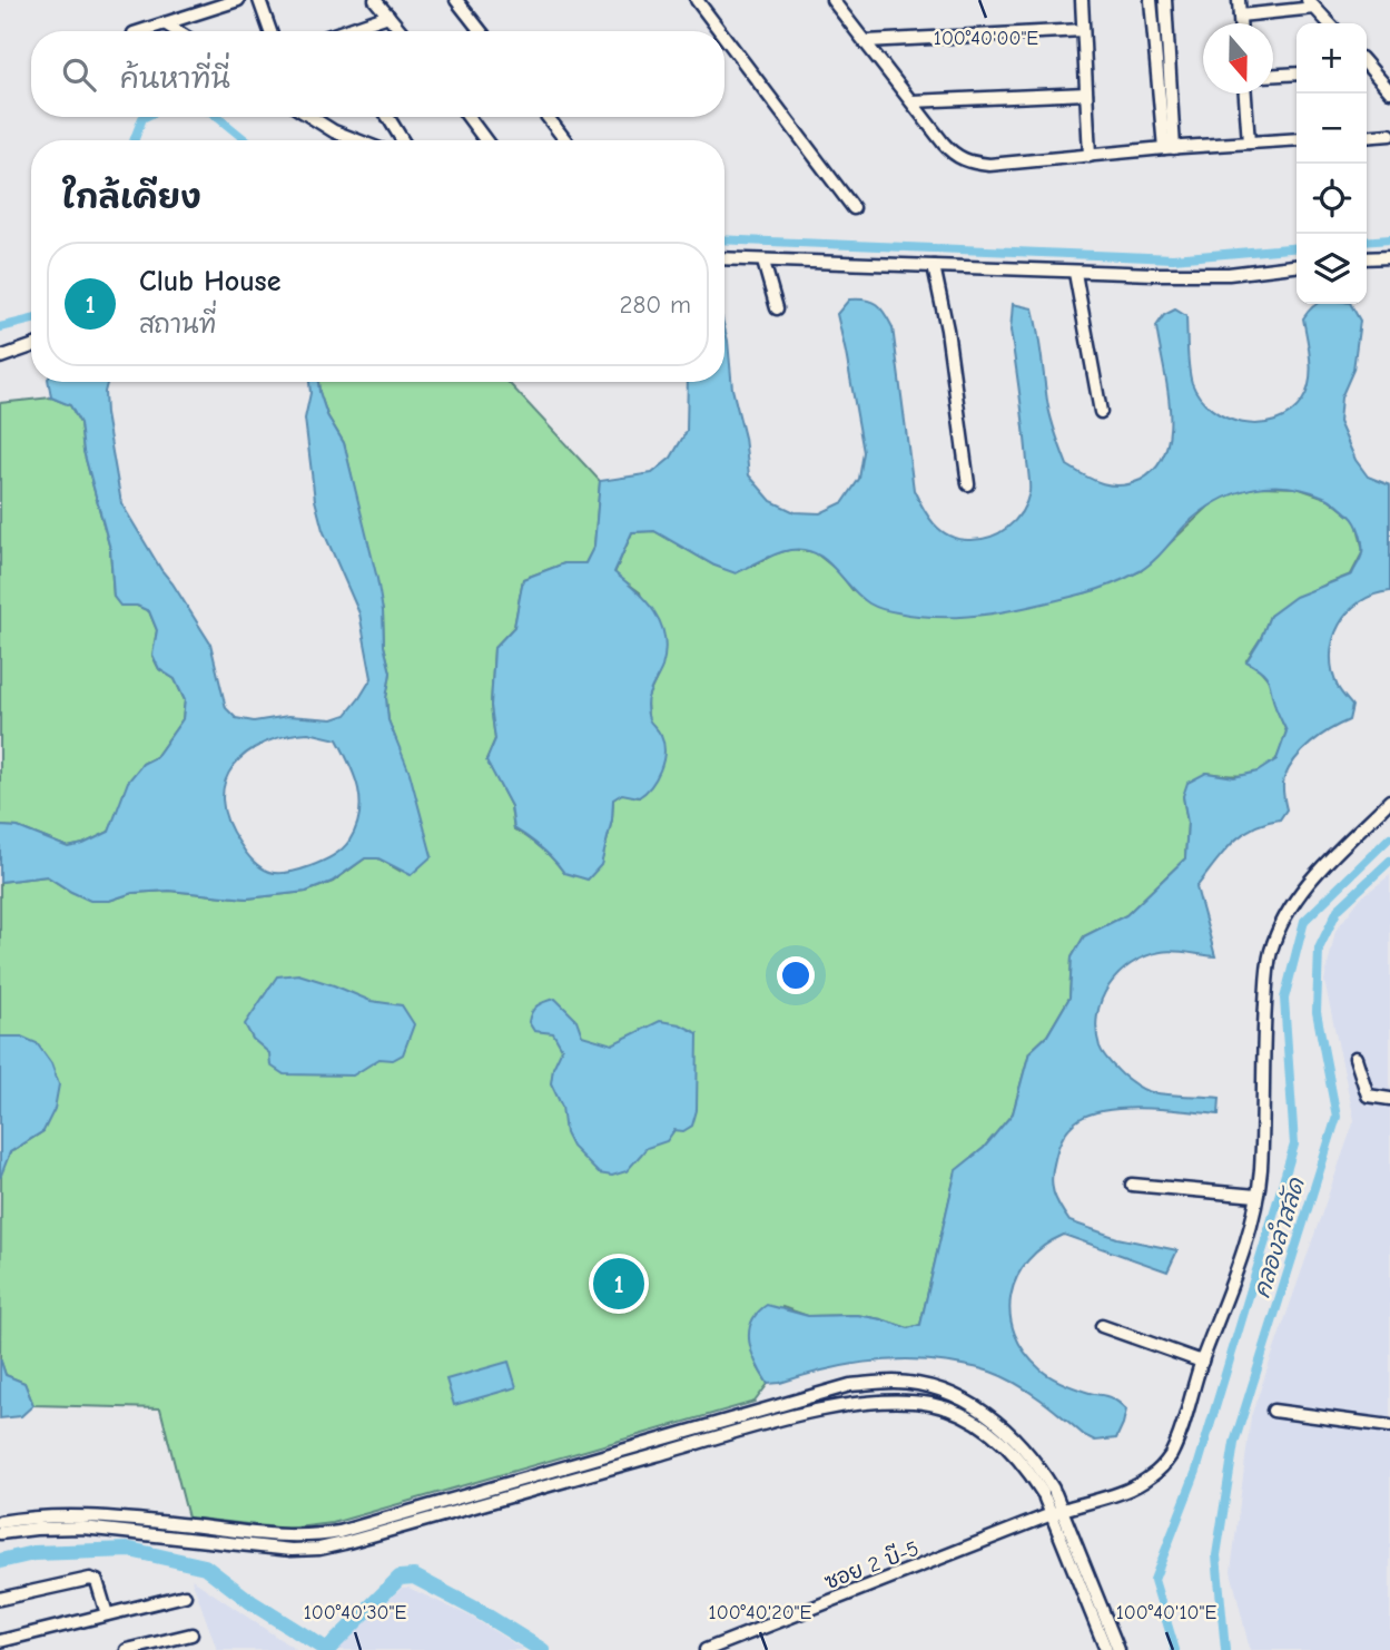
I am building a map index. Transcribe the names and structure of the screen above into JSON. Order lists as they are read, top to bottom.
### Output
{
  "streets": {
    "street": ["ซอย 2 บี-5"]
  },
  "water": ["คลองลำสลัด"],
  "north": "bottom",
  "page": {
    "map_buttons": ["+", "−"],
    "search": "ค้นหาที่นี่",
    "heading": "ใกล้เคียง",
    "list": [
      {
        "mark": "1",
        "name": "Club House",
        "note": "สถานที่",
        "value": "280 m"
      }
    ],
    "pins": "1"
  },
  "coordinates": [
    "100°40'00\"E",
    "100°40'30\"E",
    "100°40'20\"E",
    "100°40'10\"E"
  ]
}
